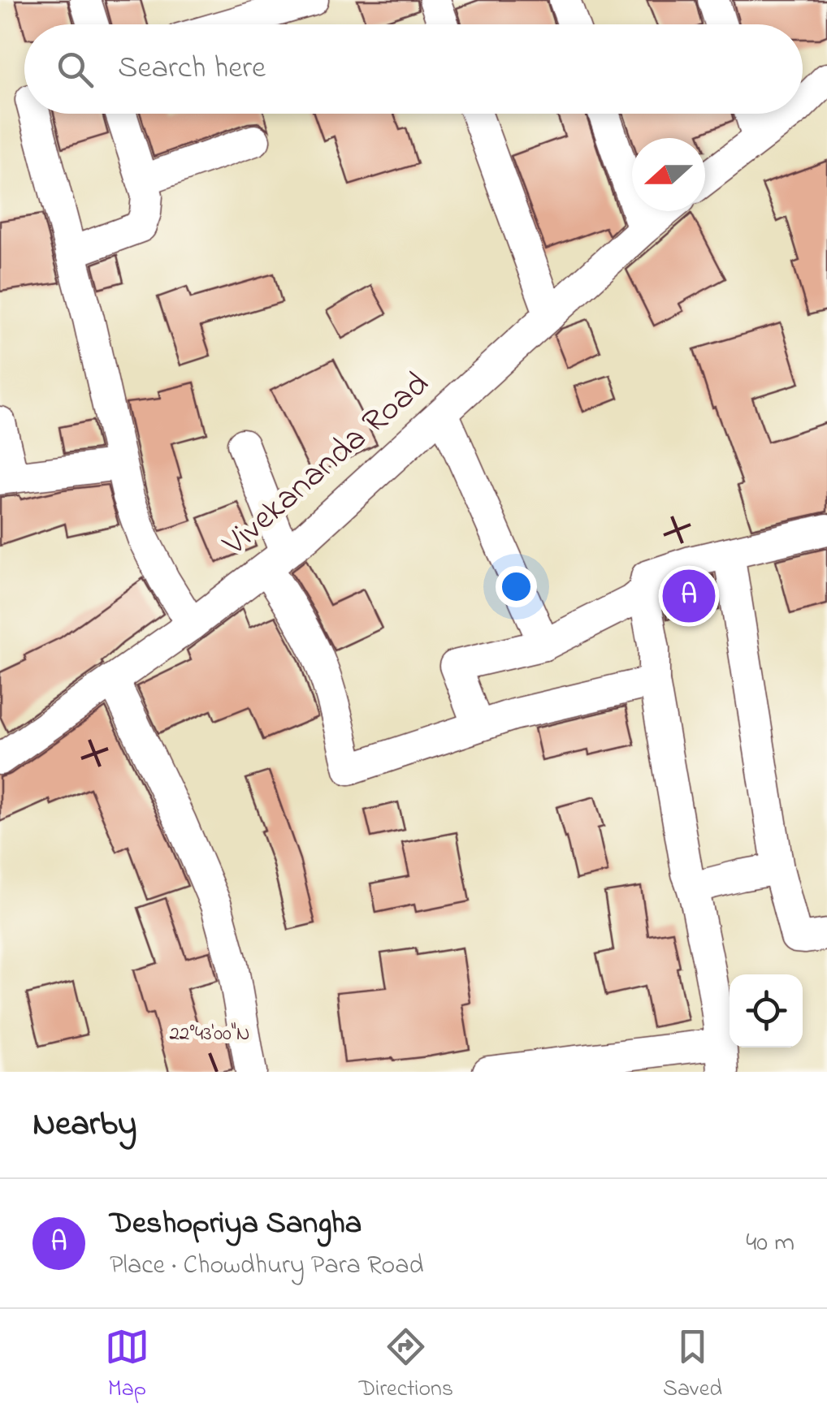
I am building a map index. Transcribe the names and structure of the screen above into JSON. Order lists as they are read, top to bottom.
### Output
{
  "streets": {
    "street": ["Vivekananda Road"]
  },
  "north": "left",
  "page": {
    "search": "Search here",
    "pins": "A",
    "heading": "Nearby",
    "list": [
      {
        "mark": "A",
        "name": "Deshopriya Sangha",
        "note": "Place · Chowdhury Para Road",
        "value": "40 m"
      }
    ],
    "nav": ["Map", "Directions", "Saved"]
  },
  "coordinates": ["22°43'00\"N"]
}
